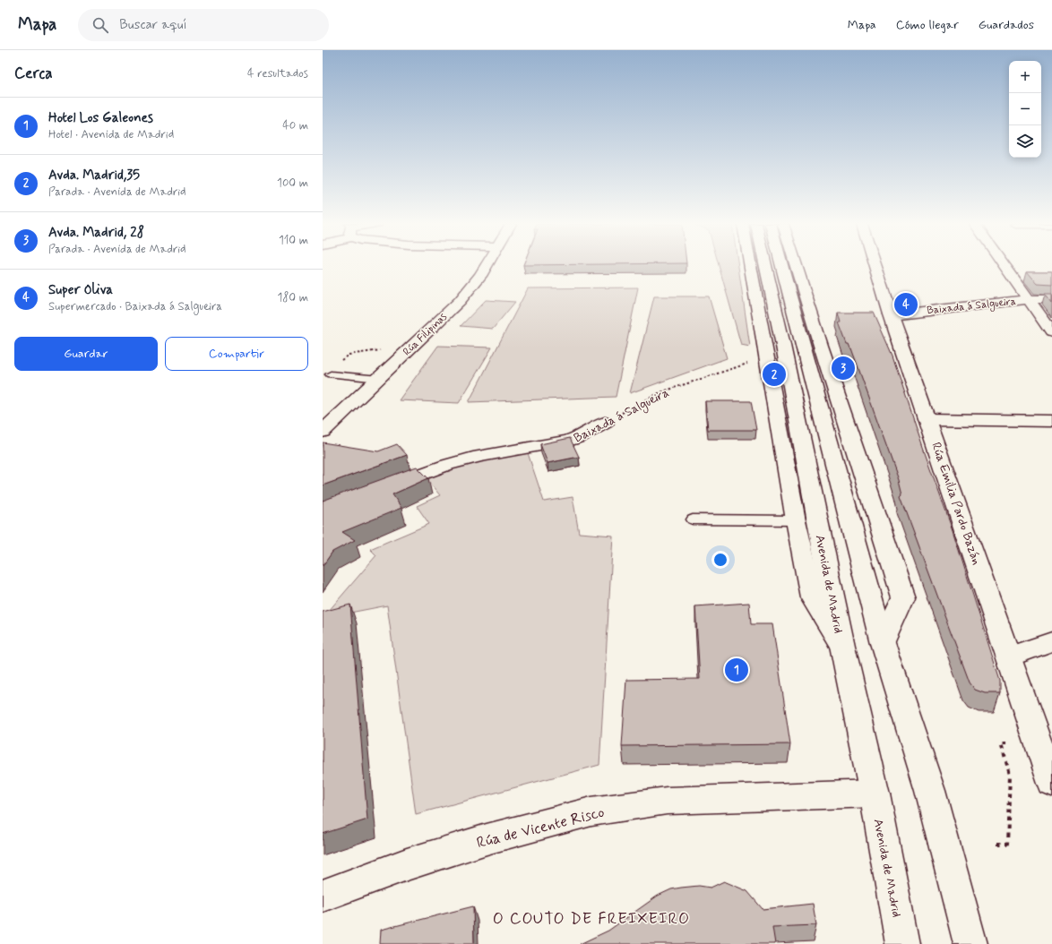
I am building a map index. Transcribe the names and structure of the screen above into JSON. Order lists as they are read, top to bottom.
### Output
{
  "streets": {
    "main road": [
      "Baixada á Salgueira",
      "Rúa Filipinas",
      "Rúa Emilia Pardo Bazán",
      "Avenida de Madrid",
      "Rúa de Vicente Risco"
    ]
  },
  "crossings": [
    ["Baixada á Salgueira", "Rúa Emilia Pardo Bazán"],
    ["Avenida de Madrid", "Rúa de Vicente Risco"]
  ],
  "districts": ["O COUTO DE FREIXEIRO"],
  "page": {
    "header": "Mapa",
    "search": "Buscar aquí",
    "nav": ["Mapa", "Cómo llegar", "Guardados"],
    "heading": ["Cerca", "4 resultados"],
    "map_buttons": ["+", "−"],
    "list": [
      {
        "mark": "1",
        "name": "Hotel Los Galeones",
        "note": "Hotel · Avenida de Madrid",
        "value": "40 m"
      },
      {
        "mark": "2",
        "name": "Avda. Madrid,35",
        "note": "Parada · Avenida de Madrid",
        "value": "100 m"
      },
      {
        "mark": "3",
        "name": "Avda. Madrid, 28",
        "note": "Parada · Avenida de Madrid",
        "value": "110 m"
      },
      {
        "mark": "4",
        "name": "Super Oliva",
        "note": "Supermercado · Baixada á Salgueira",
        "value": "180 m"
      }
    ],
    "pins": [
      "4",
      "3",
      "2",
      "1"
    ],
    "buttons": ["Guardar", "Compartir"]
  }
}
